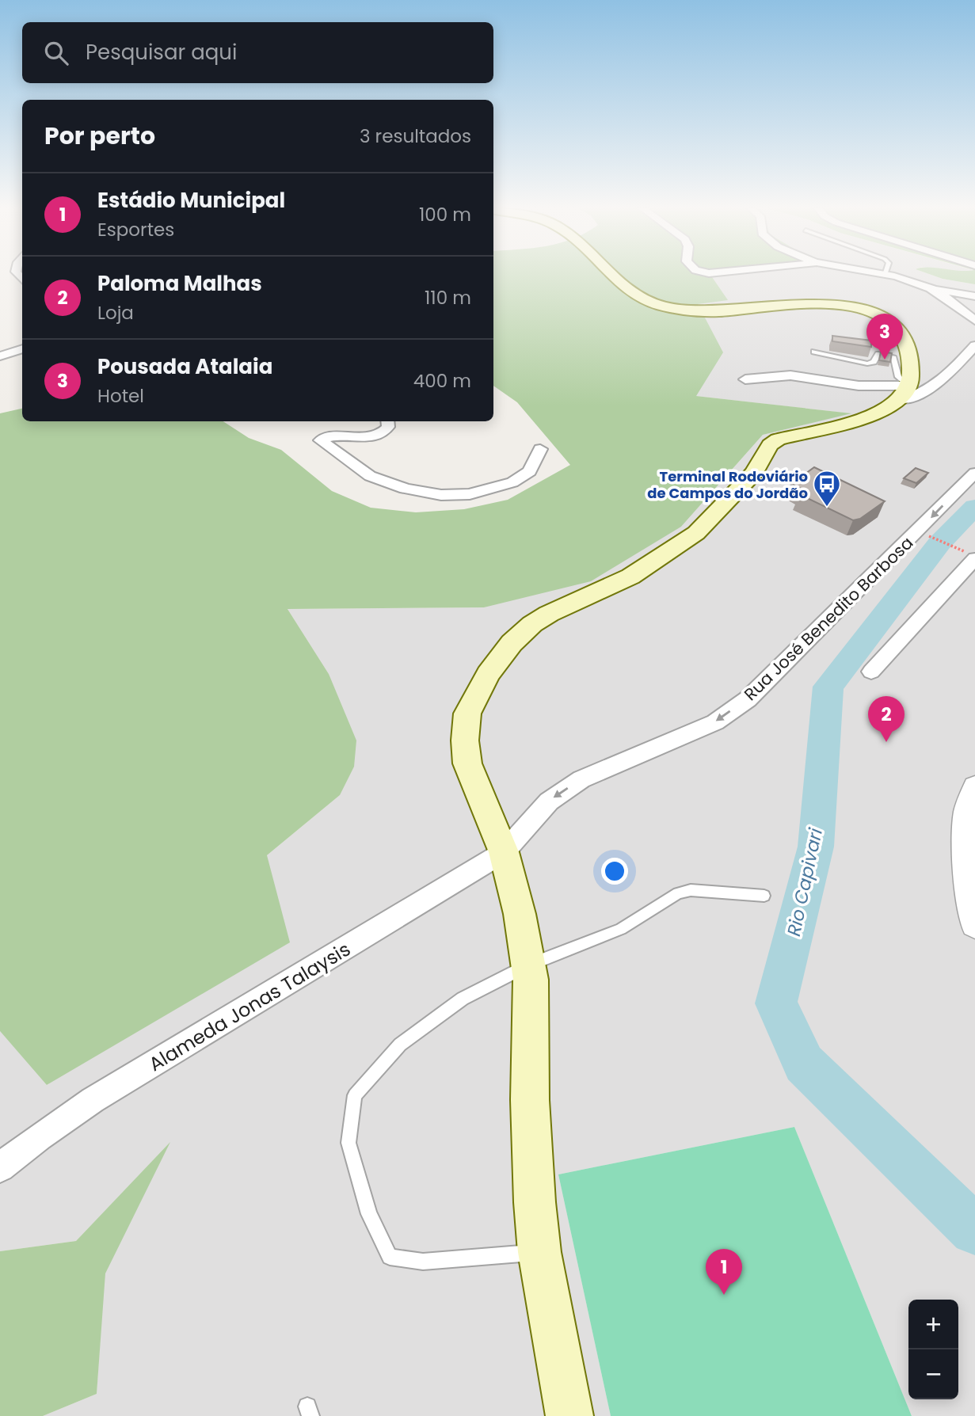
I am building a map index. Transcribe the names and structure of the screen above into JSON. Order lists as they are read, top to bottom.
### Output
{
  "streets": {
    "street": ["Rua José Benedito Barbosa", "Alameda Jonas Talaysis"]
  },
  "crossings": [
    ["Rua José Benedito Barbosa", "Alameda Jonas Talaysis"]
  ],
  "one_way": ["Rua José Benedito Barbosa"],
  "water": ["Rio Capivari"],
  "places": {
    "bus stop": ["Terminal Rodoviário de Campos do Jordão"]
  },
  "page": {
    "search": "Pesquisar aqui",
    "heading": ["Por perto", "3 resultados"],
    "list": [
      {
        "mark": "1",
        "name": "Estádio Municipal",
        "note": "Esportes",
        "value": "100 m"
      },
      {
        "mark": "2",
        "name": "Paloma Malhas",
        "note": "Loja",
        "value": "110 m"
      },
      {
        "mark": "3",
        "name": "Pousada Atalaia",
        "note": "Hotel",
        "value": "400 m"
      }
    ],
    "pins": ["3", "2", "1"],
    "map_buttons": ["+", "−"]
  }
}
